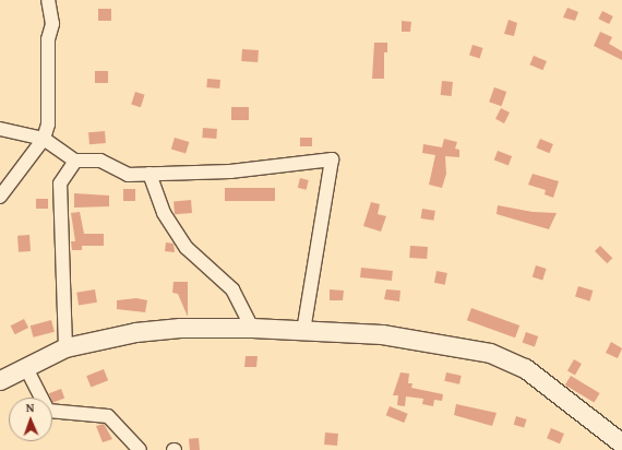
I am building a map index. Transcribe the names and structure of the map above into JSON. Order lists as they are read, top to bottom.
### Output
{
  "north": "top"
}
